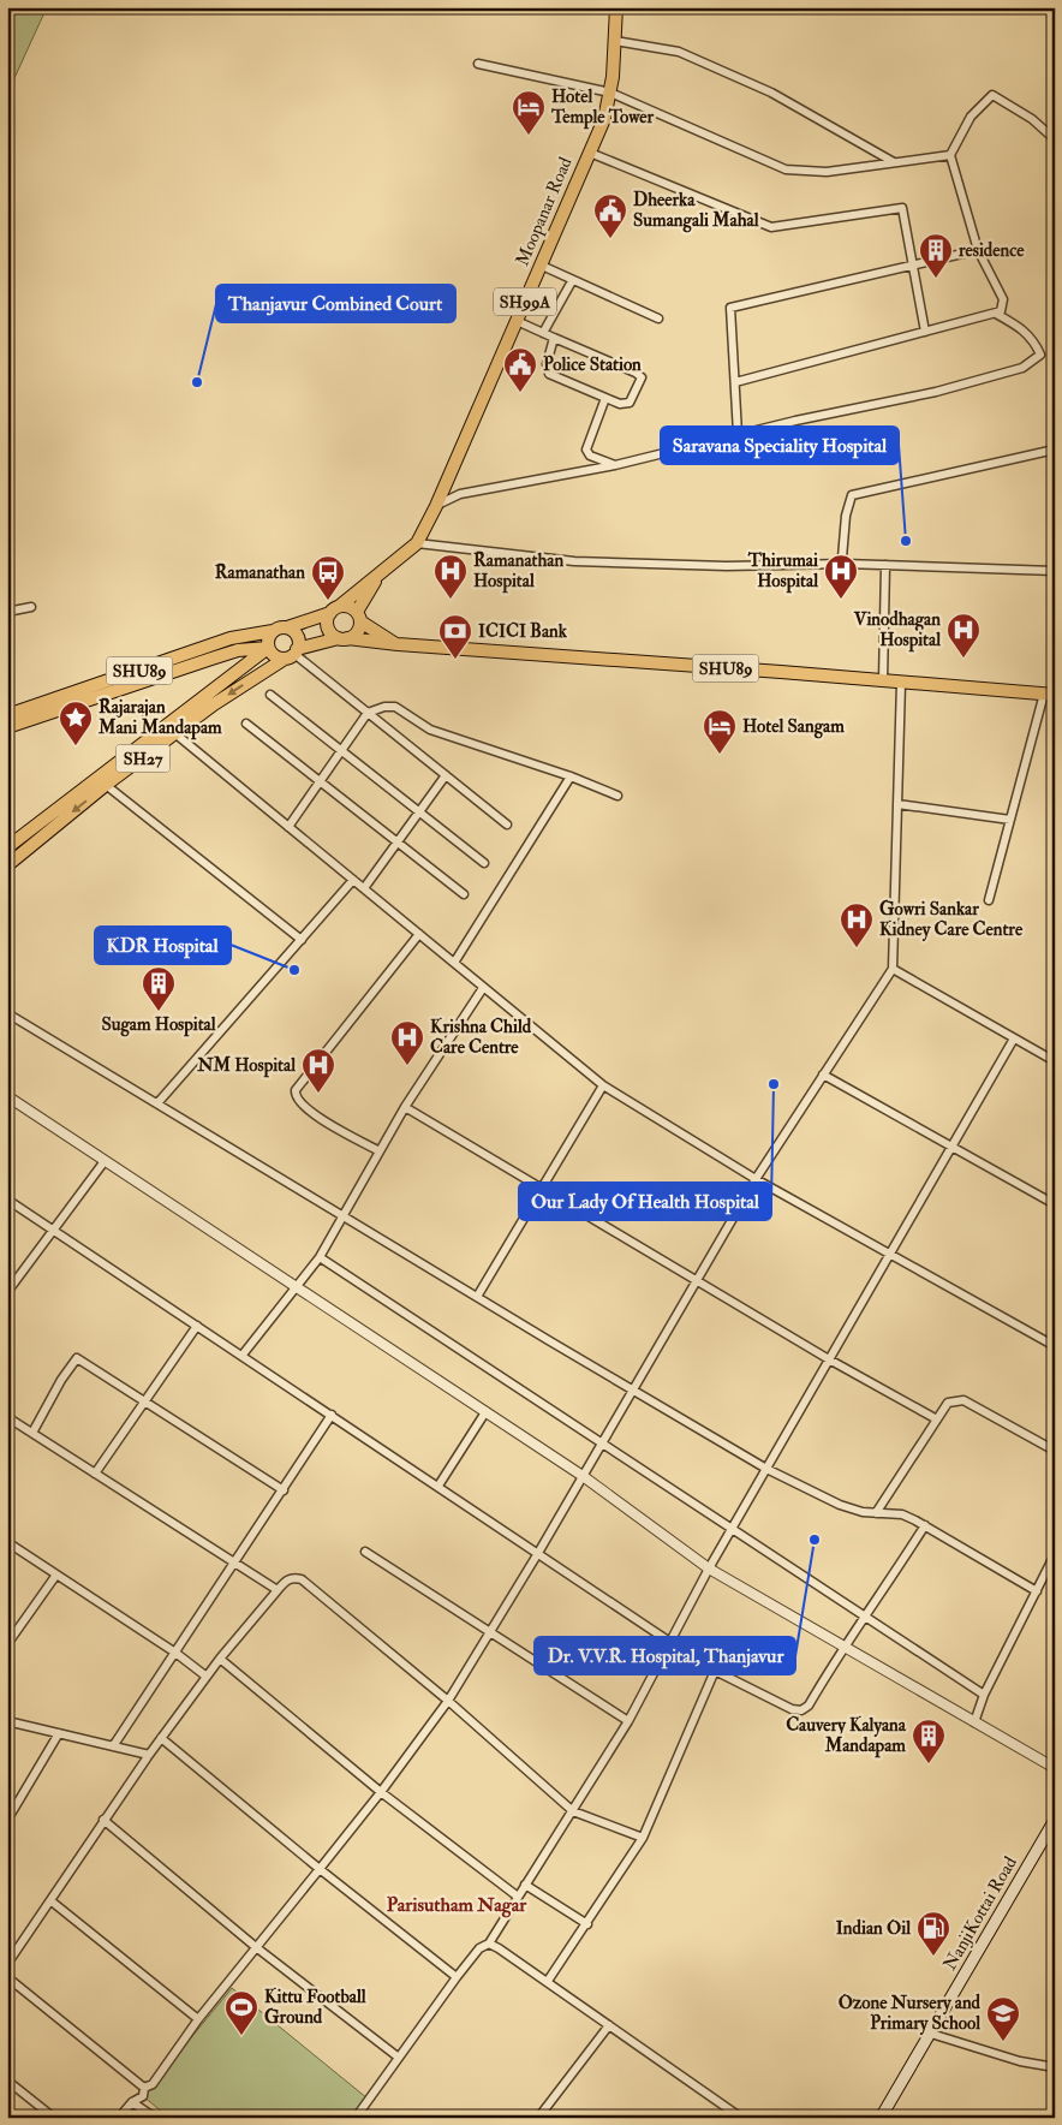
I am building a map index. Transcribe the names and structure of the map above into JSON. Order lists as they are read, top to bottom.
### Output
{
  "streets": {
    "main road": [
      "Moopanar Road",
      "SH99A",
      "SHU89",
      "SH27",
      "NanjiKottai Road"
    ]
  },
  "crossings": [
    ["Moopanar Road", "SHU89"],
    ["SHU89", "SH27"]
  ],
  "districts": ["Parisutham Nagar"],
  "places": {
    "hotel": ["Hotel Temple Tower", "Hotel Sangam"],
    "public building": ["Dheerka Sumangali Mahal", "Police Station"],
    "building": ["residence", "Sugam Hospital", "Cauvery Kalyana Mandapam"],
    "other": [
      "Thanjavur Combined Court",
      "Saravana Speciality Hospital",
      "KDR Hospital",
      "Our Lady Of Health Hospital",
      "Dr. V.V.R. Hospital, Thanjavur"
    ],
    "hospital": [
      "Ramanathan Hospital",
      "Thirumai Hospital",
      "Vinodhagan Hospital",
      "Gowri Sankar Kidney Care Centre",
      "Krishna Child Care Centre",
      "NM Hospital"
    ],
    "bus stop": ["Ramanathan"],
    "bank": ["ICICI Bank"],
    "place": ["Rajarajan Mani Mandapam"],
    "fuel station": ["Indian Oil"],
    "sports": ["Kittu Football Ground"],
    "school or university": ["Ozone Nursery and Primary School"]
  }
}
